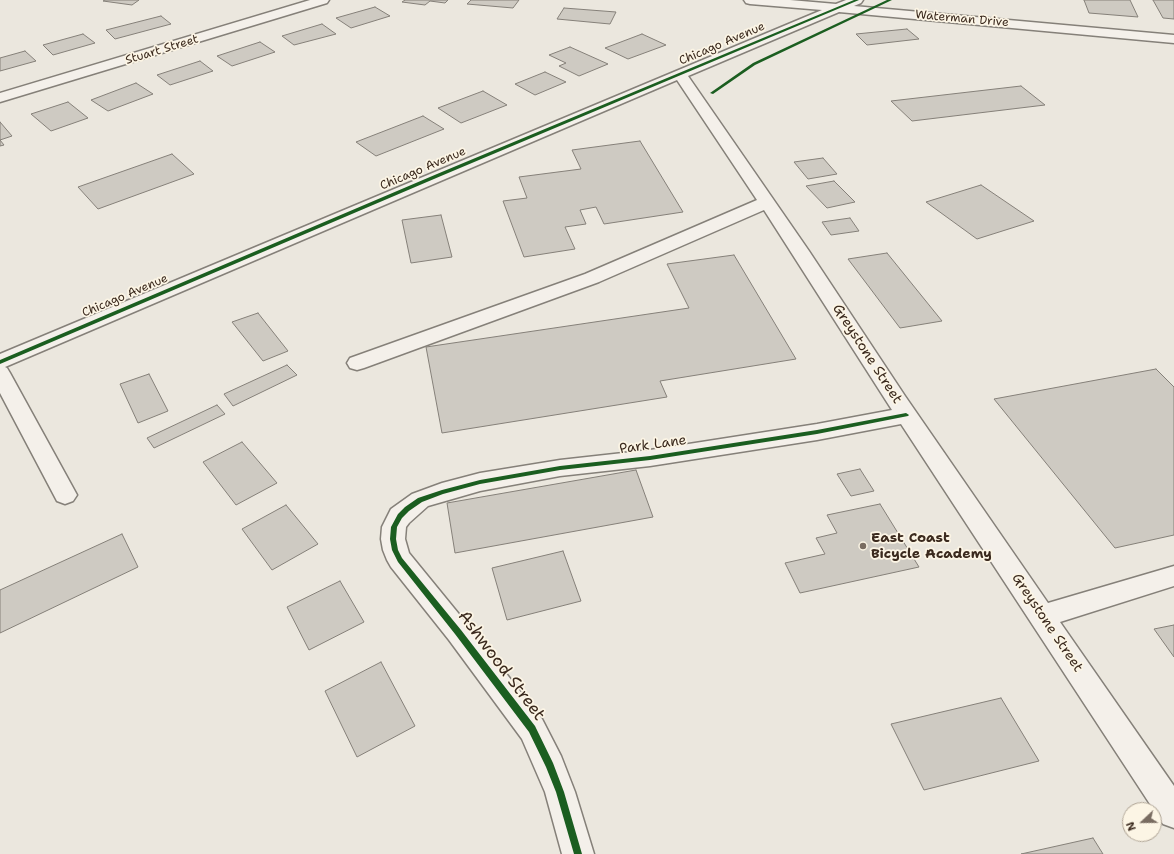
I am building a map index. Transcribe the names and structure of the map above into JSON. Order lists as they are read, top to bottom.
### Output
{
  "streets": {
    "street": [
      "Waterman Drive",
      "Chicago Avenue",
      "Stuart Street",
      "Greystone Street",
      "Park Lane",
      "Ashwood Street"
    ]
  },
  "crossings": [
    ["Waterman Drive", "Chicago Avenue"],
    ["Chicago Avenue", "Greystone Street"],
    ["Greystone Street", "Park Lane"],
    ["Park Lane", "Ashwood Street"]
  ],
  "places": ["East Coast Bicycle Academy"],
  "north": "left"
}
